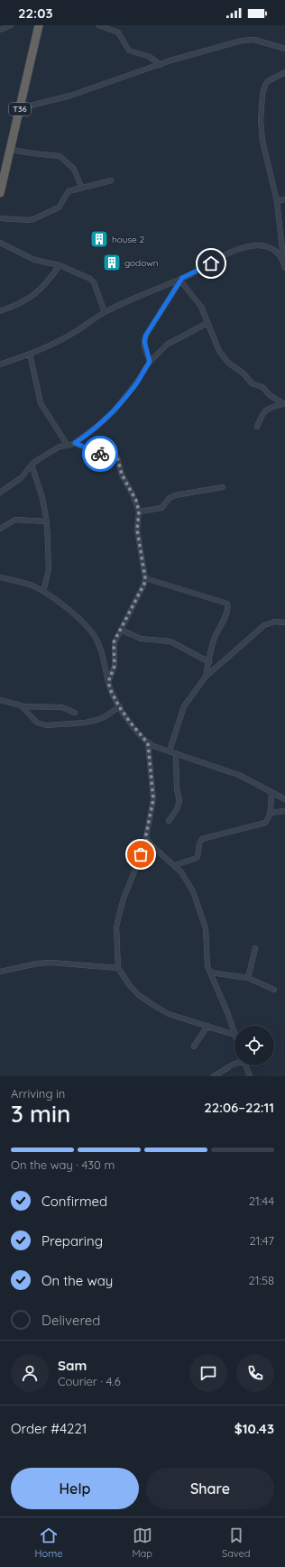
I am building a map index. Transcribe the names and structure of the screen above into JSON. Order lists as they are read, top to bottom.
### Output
{
  "streets": {
    "highway": ["T36"]
  },
  "places": {
    "building": ["house 2", "godown"]
  },
  "page": {
    "status": "22:03",
    "heading": ["3 min", "Arriving in", "22:06–22:11"],
    "panel": [
      "Sam",
      "Courier · 4.6",
      "Order #4221",
      "$10.43"
    ],
    "bar": "On the way · 430 m",
    "list": [
      ["Confirmed", "21:44"],
      ["Preparing", "21:47"],
      ["On the way", "21:58"],
      "Delivered"
    ],
    "buttons": ["Help", "Share"],
    "tabs": ["Home", "Map", "Saved"]
  }
}
